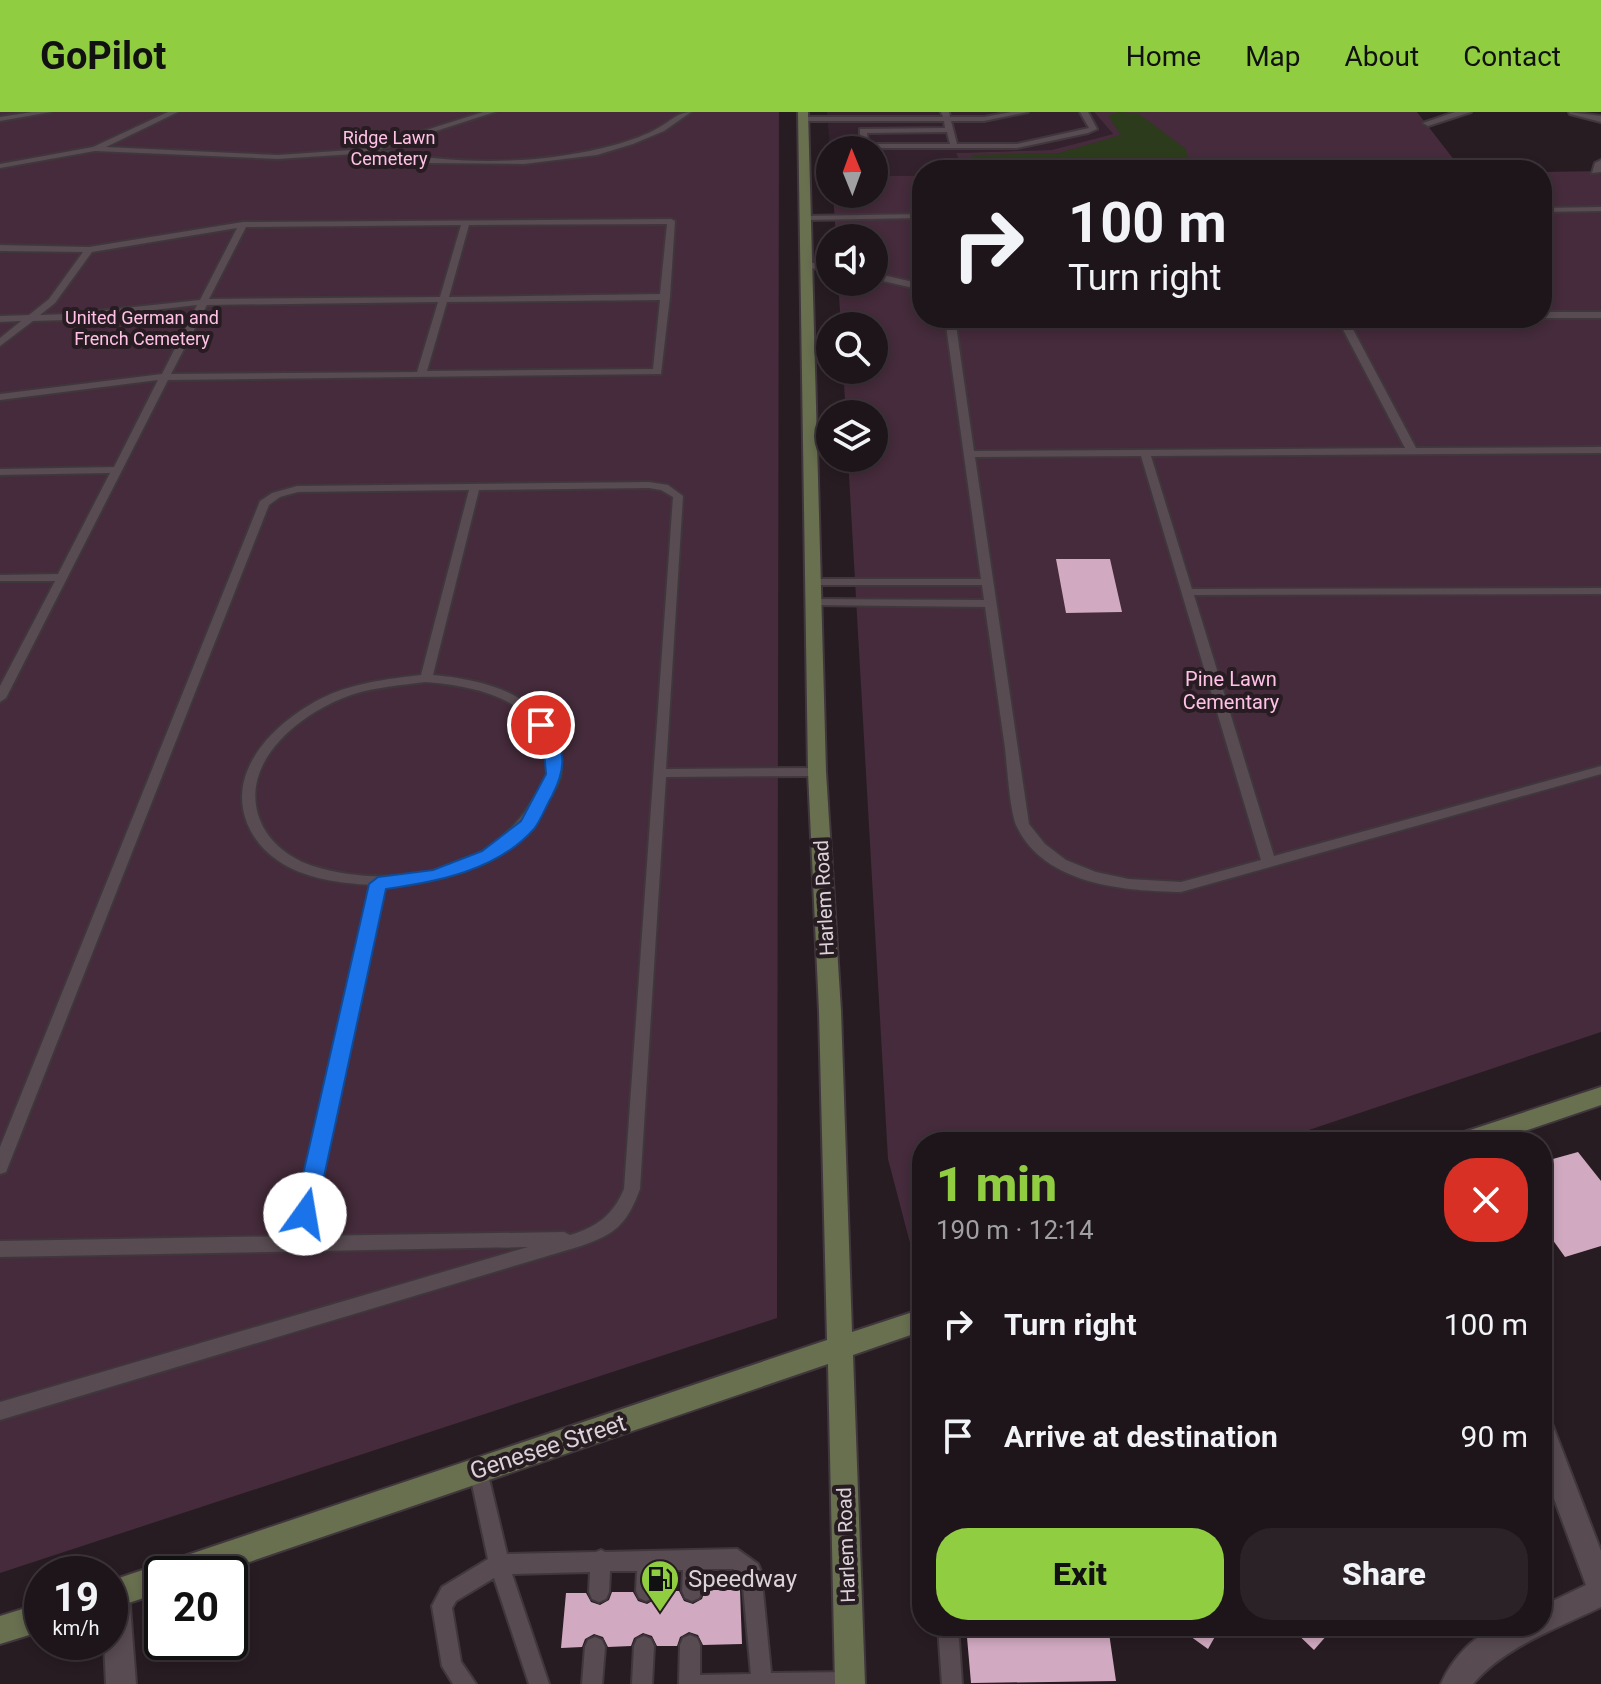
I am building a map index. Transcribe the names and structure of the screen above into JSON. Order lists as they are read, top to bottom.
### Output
{
  "streets": {
    "main road": ["Harlem Road", "Genesee Street"]
  },
  "crossings": [
    ["Harlem Road", "Genesee Street"]
  ],
  "parks": ["Ridge Lawn Cemetery", "United German and French Cemetery", "Pine Lawn Cementary"],
  "places": {
    "fuel station": ["Speedway"]
  },
  "north": "top",
  "page": {
    "header": "GoPilot",
    "nav": [
      "Home",
      "Map",
      "About",
      "Contact"
    ],
    "turn": ["100 m", "Turn right"],
    "heading": ["1 min", "190 m · 12:14"],
    "list": [
      {
        "name": "Turn right",
        "value": "100 m"
      },
      {
        "name": "Arrive at destination",
        "value": "90 m"
      }
    ],
    "buttons": ["Exit", "Share"],
    "speed": "19 km/h",
    "limit": "20"
  }
}
